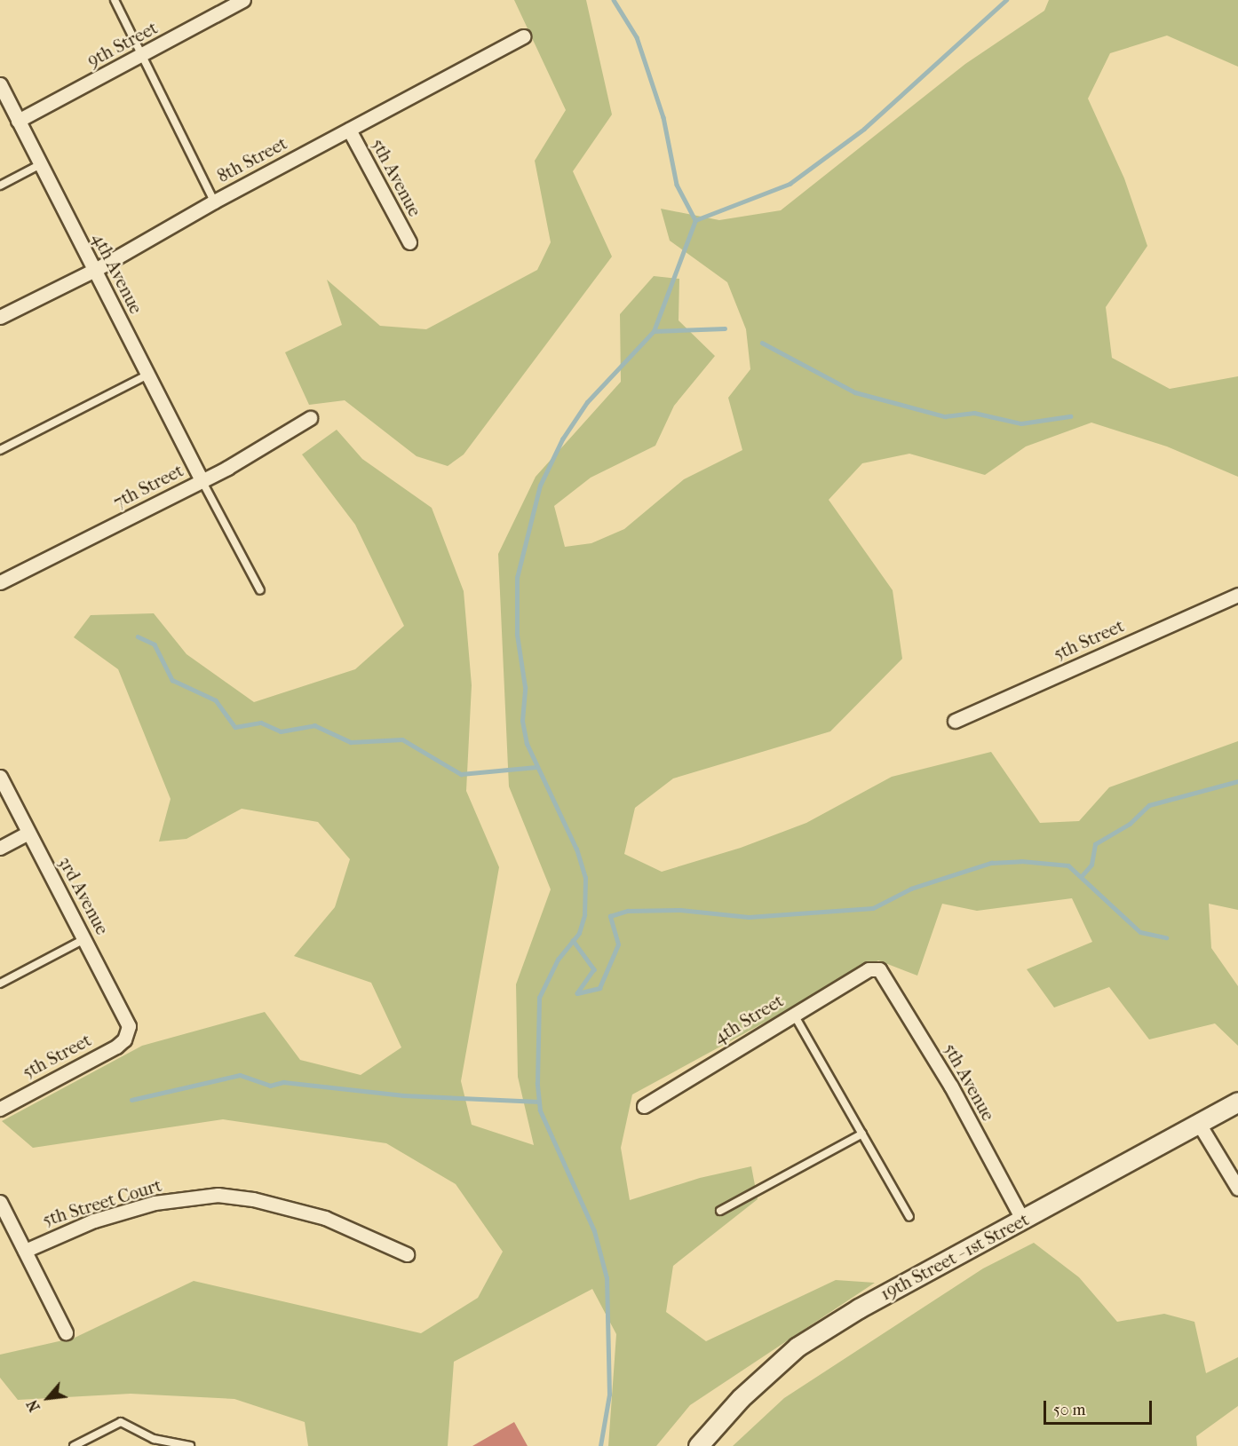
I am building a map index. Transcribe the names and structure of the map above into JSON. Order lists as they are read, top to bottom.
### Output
{
  "streets": {
    "main road": ["19th Street - 1st Street"],
    "street": [
      "9th Street",
      "8th Street",
      "5th Avenue",
      "4th Avenue",
      "7th Street",
      "5th Street",
      "3rd Avenue",
      "4th Street",
      "5th Street Court"
    ]
  },
  "crossings": [
    ["9th Street", "4th Avenue"],
    ["8th Street", "5th Avenue"],
    ["8th Street", "4th Avenue"],
    ["5th Avenue", "4th Street"],
    ["5th Avenue", "19th Street - 1st Street"],
    ["4th Avenue", "7th Street"],
    ["5th Street", "3rd Avenue"]
  ],
  "scale_bar": "50 m",
  "north": "bottom left"
}
